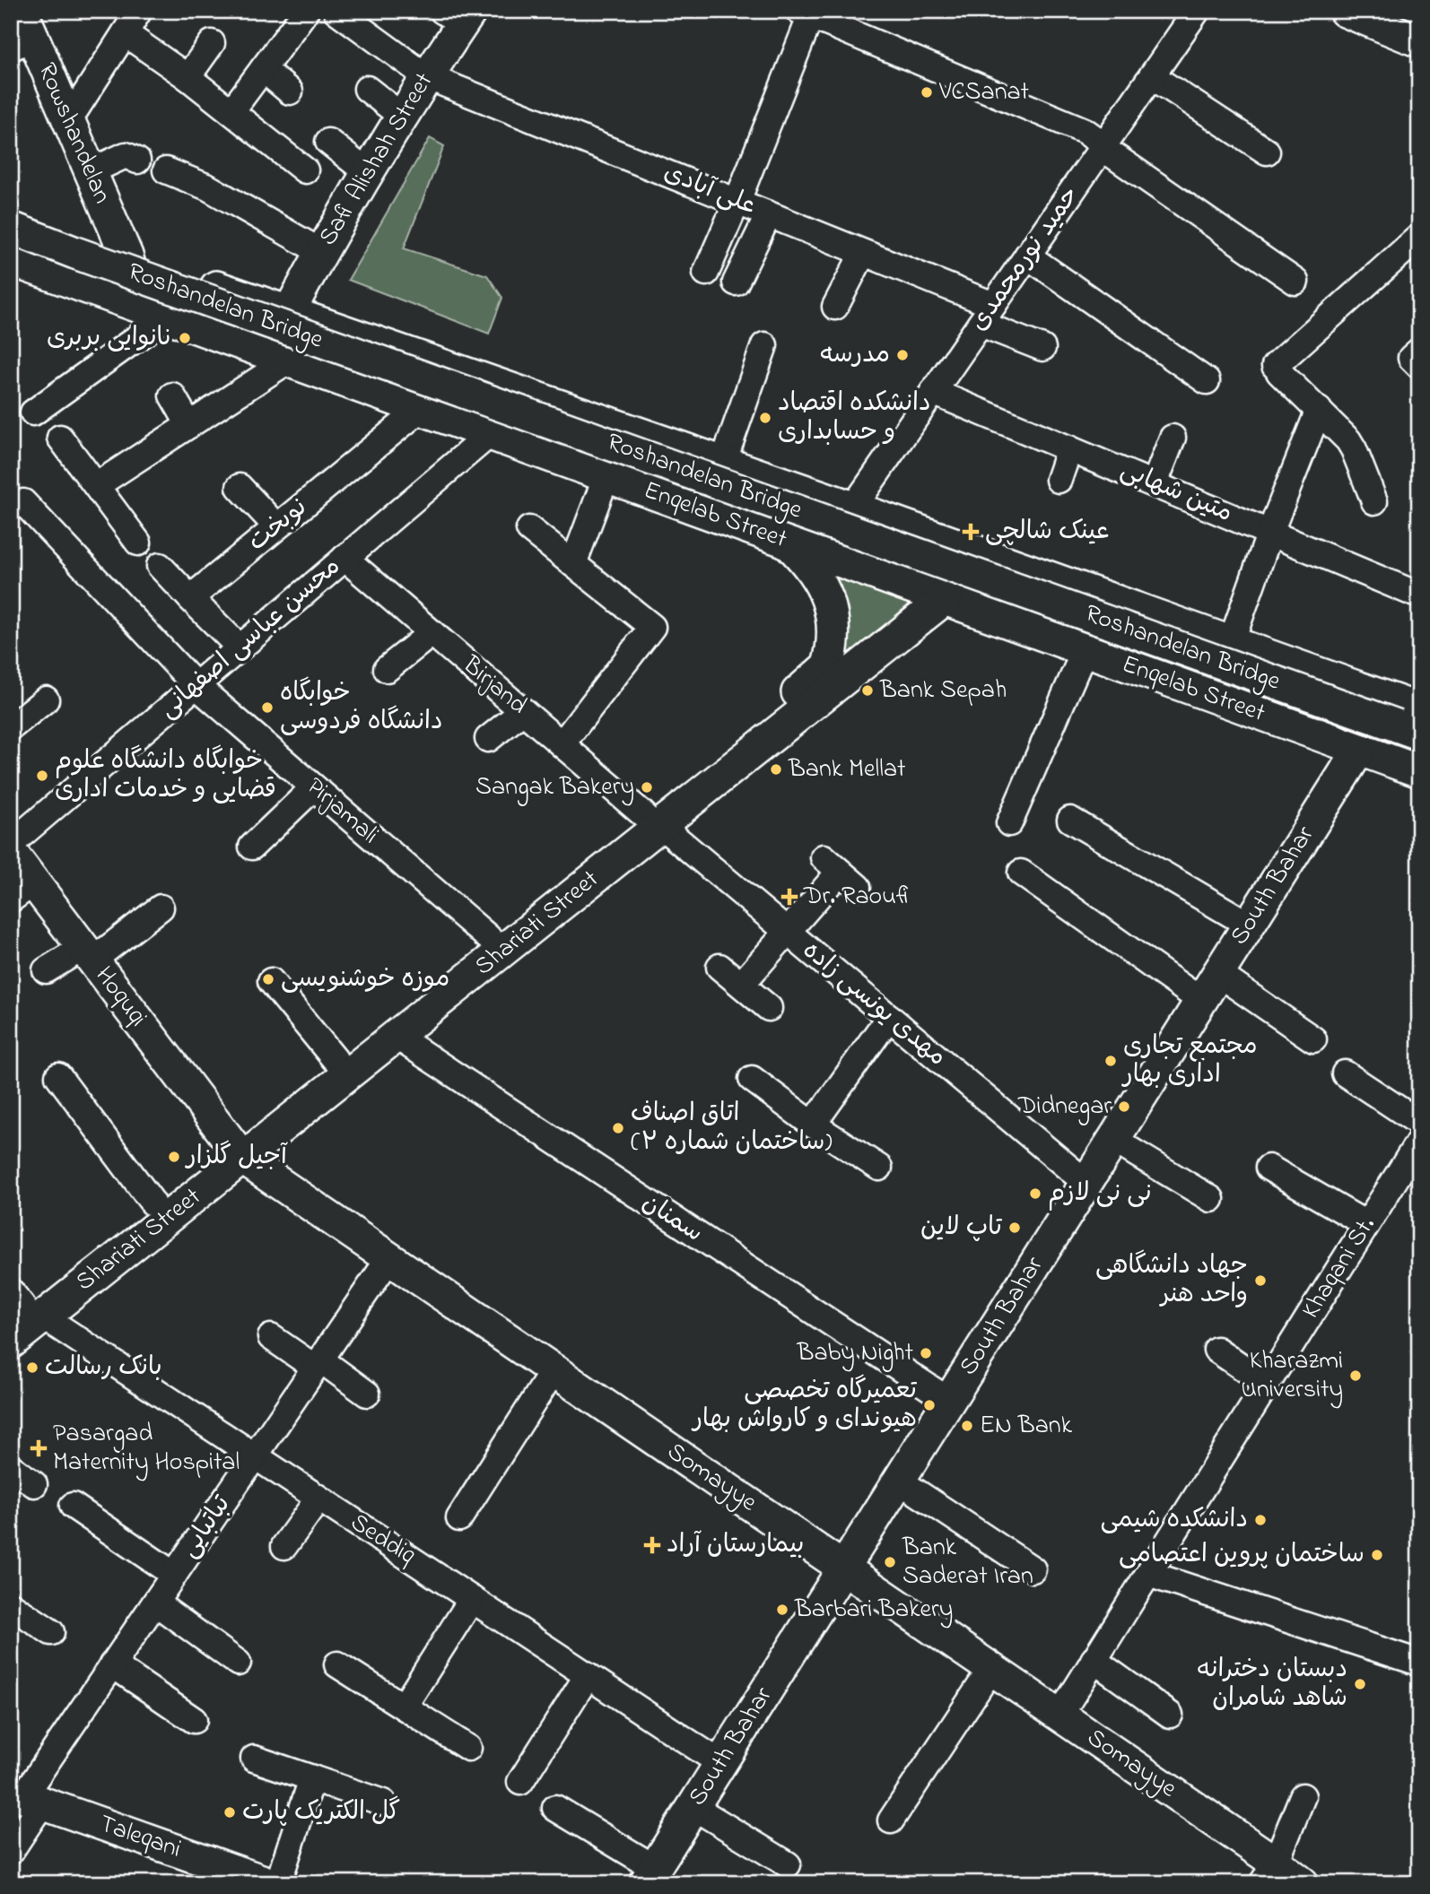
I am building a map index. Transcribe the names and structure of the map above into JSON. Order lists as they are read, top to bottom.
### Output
{
  "streets": {
    "main road": [
      "Rowshandelan",
      "Safi Alishah Street",
      "Roshandelan Bridge",
      "Enqelab Street",
      "South Bahar",
      "Shariati Street",
      "Hoquqi",
      "Somayye",
      "Taleqani"
    ],
    "street": [
      "علی آبادی",
      "حمید نورمحمدی",
      "متین شهابی",
      "نوبخت",
      "محسن عباسی اصفهانی",
      "Birjand",
      "Pirjamali",
      "مهدی یونسی زاده",
      "سمنان",
      "Khaqani St.",
      "تباتبایی",
      "Seddiq"
    ]
  },
  "crossings": [
    ["Rowshandelan", "Enqelab Street"],
    ["Safi Alishah Street", "علی آبادی"],
    ["Safi Alishah Street", "Enqelab Street"],
    ["علی آبادی", "حمید نورمحمدی"],
    ["حمید نورمحمدی", "متین شهابی"],
    ["حمید نورمحمدی", "Enqelab Street"],
    ["Roshandelan Bridge", "Enqelab Street"],
    ["Enqelab Street", "نوبخت"],
    ["Enqelab Street", "محسن عباسی اصفهانی"],
    ["Enqelab Street", "South Bahar"],
    ["Enqelab Street", "Shariati Street"],
    ["محسن عباسی اصفهانی", "Birjand"],
    ["محسن عباسی اصفهانی", "Pirjamali"],
    ["Birjand", "Shariati Street"],
    ["Birjand", "مهدی یونسی زاده"],
    ["Pirjamali", "Shariati Street"],
    ["South Bahar", "مهدی یونسی زاده"],
    ["South Bahar", "سمنان"],
    ["South Bahar", "Somayye"],
    ["South Bahar", "Seddiq"],
    ["Shariati Street", "Hoquqi"],
    ["Shariati Street", "مهدی یونسی زاده"],
    ["Shariati Street", "سمنان"],
    ["Shariati Street", "Somayye"],
    ["Shariati Street", "Seddiq"],
    ["Hoquqi", "Somayye"],
    ["Khaqani St.", "Somayye"],
    ["Somayye", "تباتبایی"],
    ["تباتبایی", "Seddiq"],
    ["تباتبایی", "Taleqani"]
  ],
  "places": {
    "other": [
      "VCSanat",
      "نانوایی بربری",
      "مدرسه",
      "دانشکده اقتصاد و حسابداری",
      "Bank Sepah",
      "خوابگاه دانشگاه فردوسی",
      "Bank Mellat",
      "خوابگاه دانشگاه علوم قضایی و خدمات اداری",
      "Sangak Bakery",
      "موزه خوشنویسی",
      "مجتمع تجاری اداری بهار",
      "Didnegar",
      "اتاق اصناف (ساختمان شماره ۲)",
      "آجیل گلزار",
      "نی نی لازم",
      "تاپ لاین",
      "جهاد دانشگاهی واحد هنر",
      "Baby Night",
      "بانک رسالت",
      "Kharazmi University",
      "تعمیرگاه تخصصی هیوندای و کارواش بهار",
      "EN Bank",
      "دانشکده شیمی",
      "ساختمان پروین اعتصامی",
      "Bank Saderat Iran",
      "Barbari Bakery",
      "دبستان دخترانه شاهد شامران",
      "گل الکتریک پارت"
    ],
    "health": [
      "عينک شالچی",
      "Dr. Raoufi",
      "Pasargad Maternity Hospital",
      "بیمارستان آراد"
    ]
  }
}
